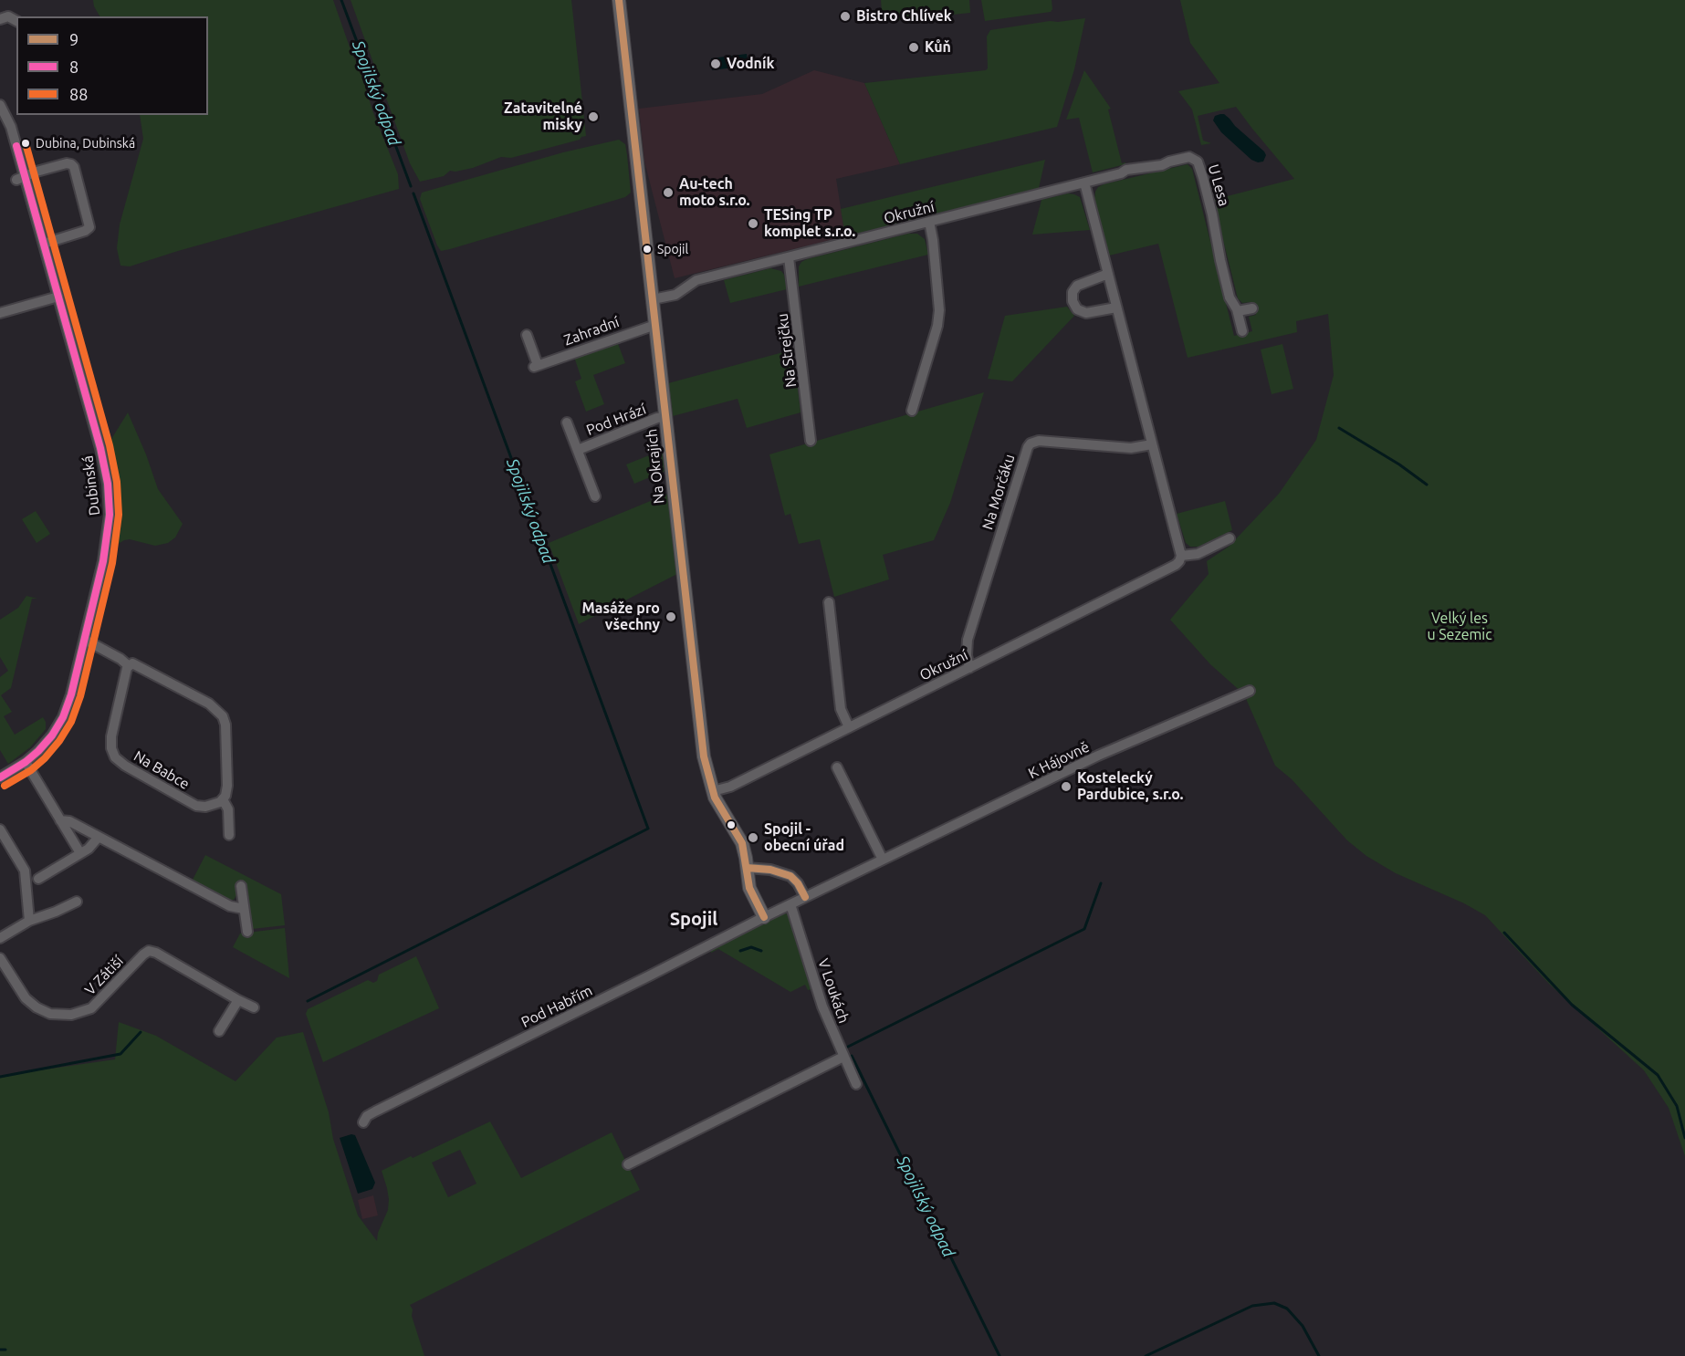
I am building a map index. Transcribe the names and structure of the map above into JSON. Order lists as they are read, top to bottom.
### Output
{
  "streets": {
    "street": [
      "U Lesa",
      "Okružní",
      "Zahradní",
      "Na Strejčku",
      "Pod Hrází",
      "Na Okrajích",
      "Dubinská",
      "Na Morčáku",
      "K Hájovně",
      "Na Babce",
      "V Zátiší",
      "V Loukách",
      "Pod Habřím"
    ]
  },
  "crossings": [
    ["U Lesa", "Okružní"],
    ["Okružní", "Na Strejčku"],
    ["Okružní", "Na Okrajích"],
    ["Okružní", "Na Morčáku"],
    ["Zahradní", "Na Okrajích"],
    ["Pod Hrází", "Na Okrajích"],
    ["Na Okrajích", "K Hájovně"],
    ["Na Okrajích", "Pod Habřím"],
    ["K Hájovně", "V Loukách"],
    ["K Hájovně", "Pod Habřím"]
  ],
  "districts": ["Spojil"],
  "water": ["Spojilský odpad"],
  "parks": ["Velký les u Sezemic"],
  "places": [
    "Bistro Chlívek",
    "Kůň",
    "Vodník",
    "Zatavitelné misky",
    "Dubina, Dubinská",
    "Au-tech moto s.r.o.",
    "TESing TP komplet s.r.o.",
    "Spojil",
    "Masáže pro všechny",
    "Kostelecký Pardubice, s.r.o.",
    "Spojil - obecní úřad"
  ],
  "lines": ["transit line 9", "transit line 88", "transit line 8"],
  "legend": ["9", "8", "88"]
}
